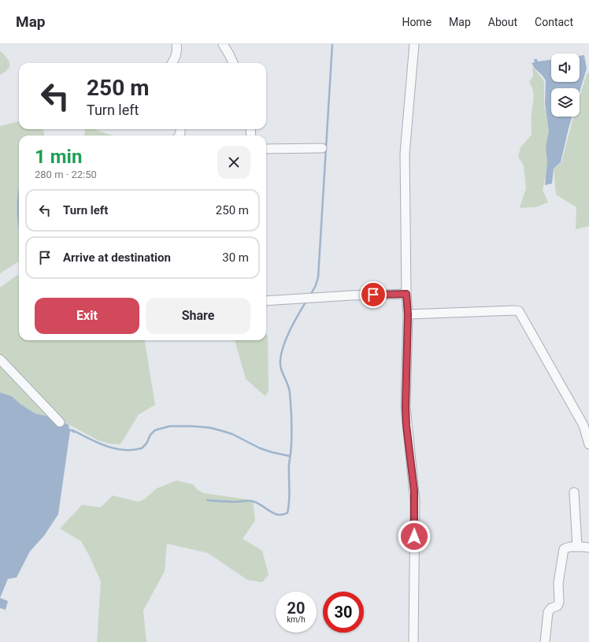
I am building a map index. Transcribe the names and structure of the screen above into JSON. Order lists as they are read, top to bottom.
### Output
{
  "page": {
    "header": "Map",
    "nav": [
      "Home",
      "Map",
      "About",
      "Contact"
    ],
    "turn": ["250 m", "Turn left"],
    "heading": ["1 min", "280 m · 22:50"],
    "list": [
      {
        "name": "Turn left",
        "value": "250 m"
      },
      {
        "name": "Arrive at destination",
        "value": "30 m"
      }
    ],
    "buttons": ["Exit", "Share"],
    "speed": "20 km/h",
    "limit": "30"
  }
}
